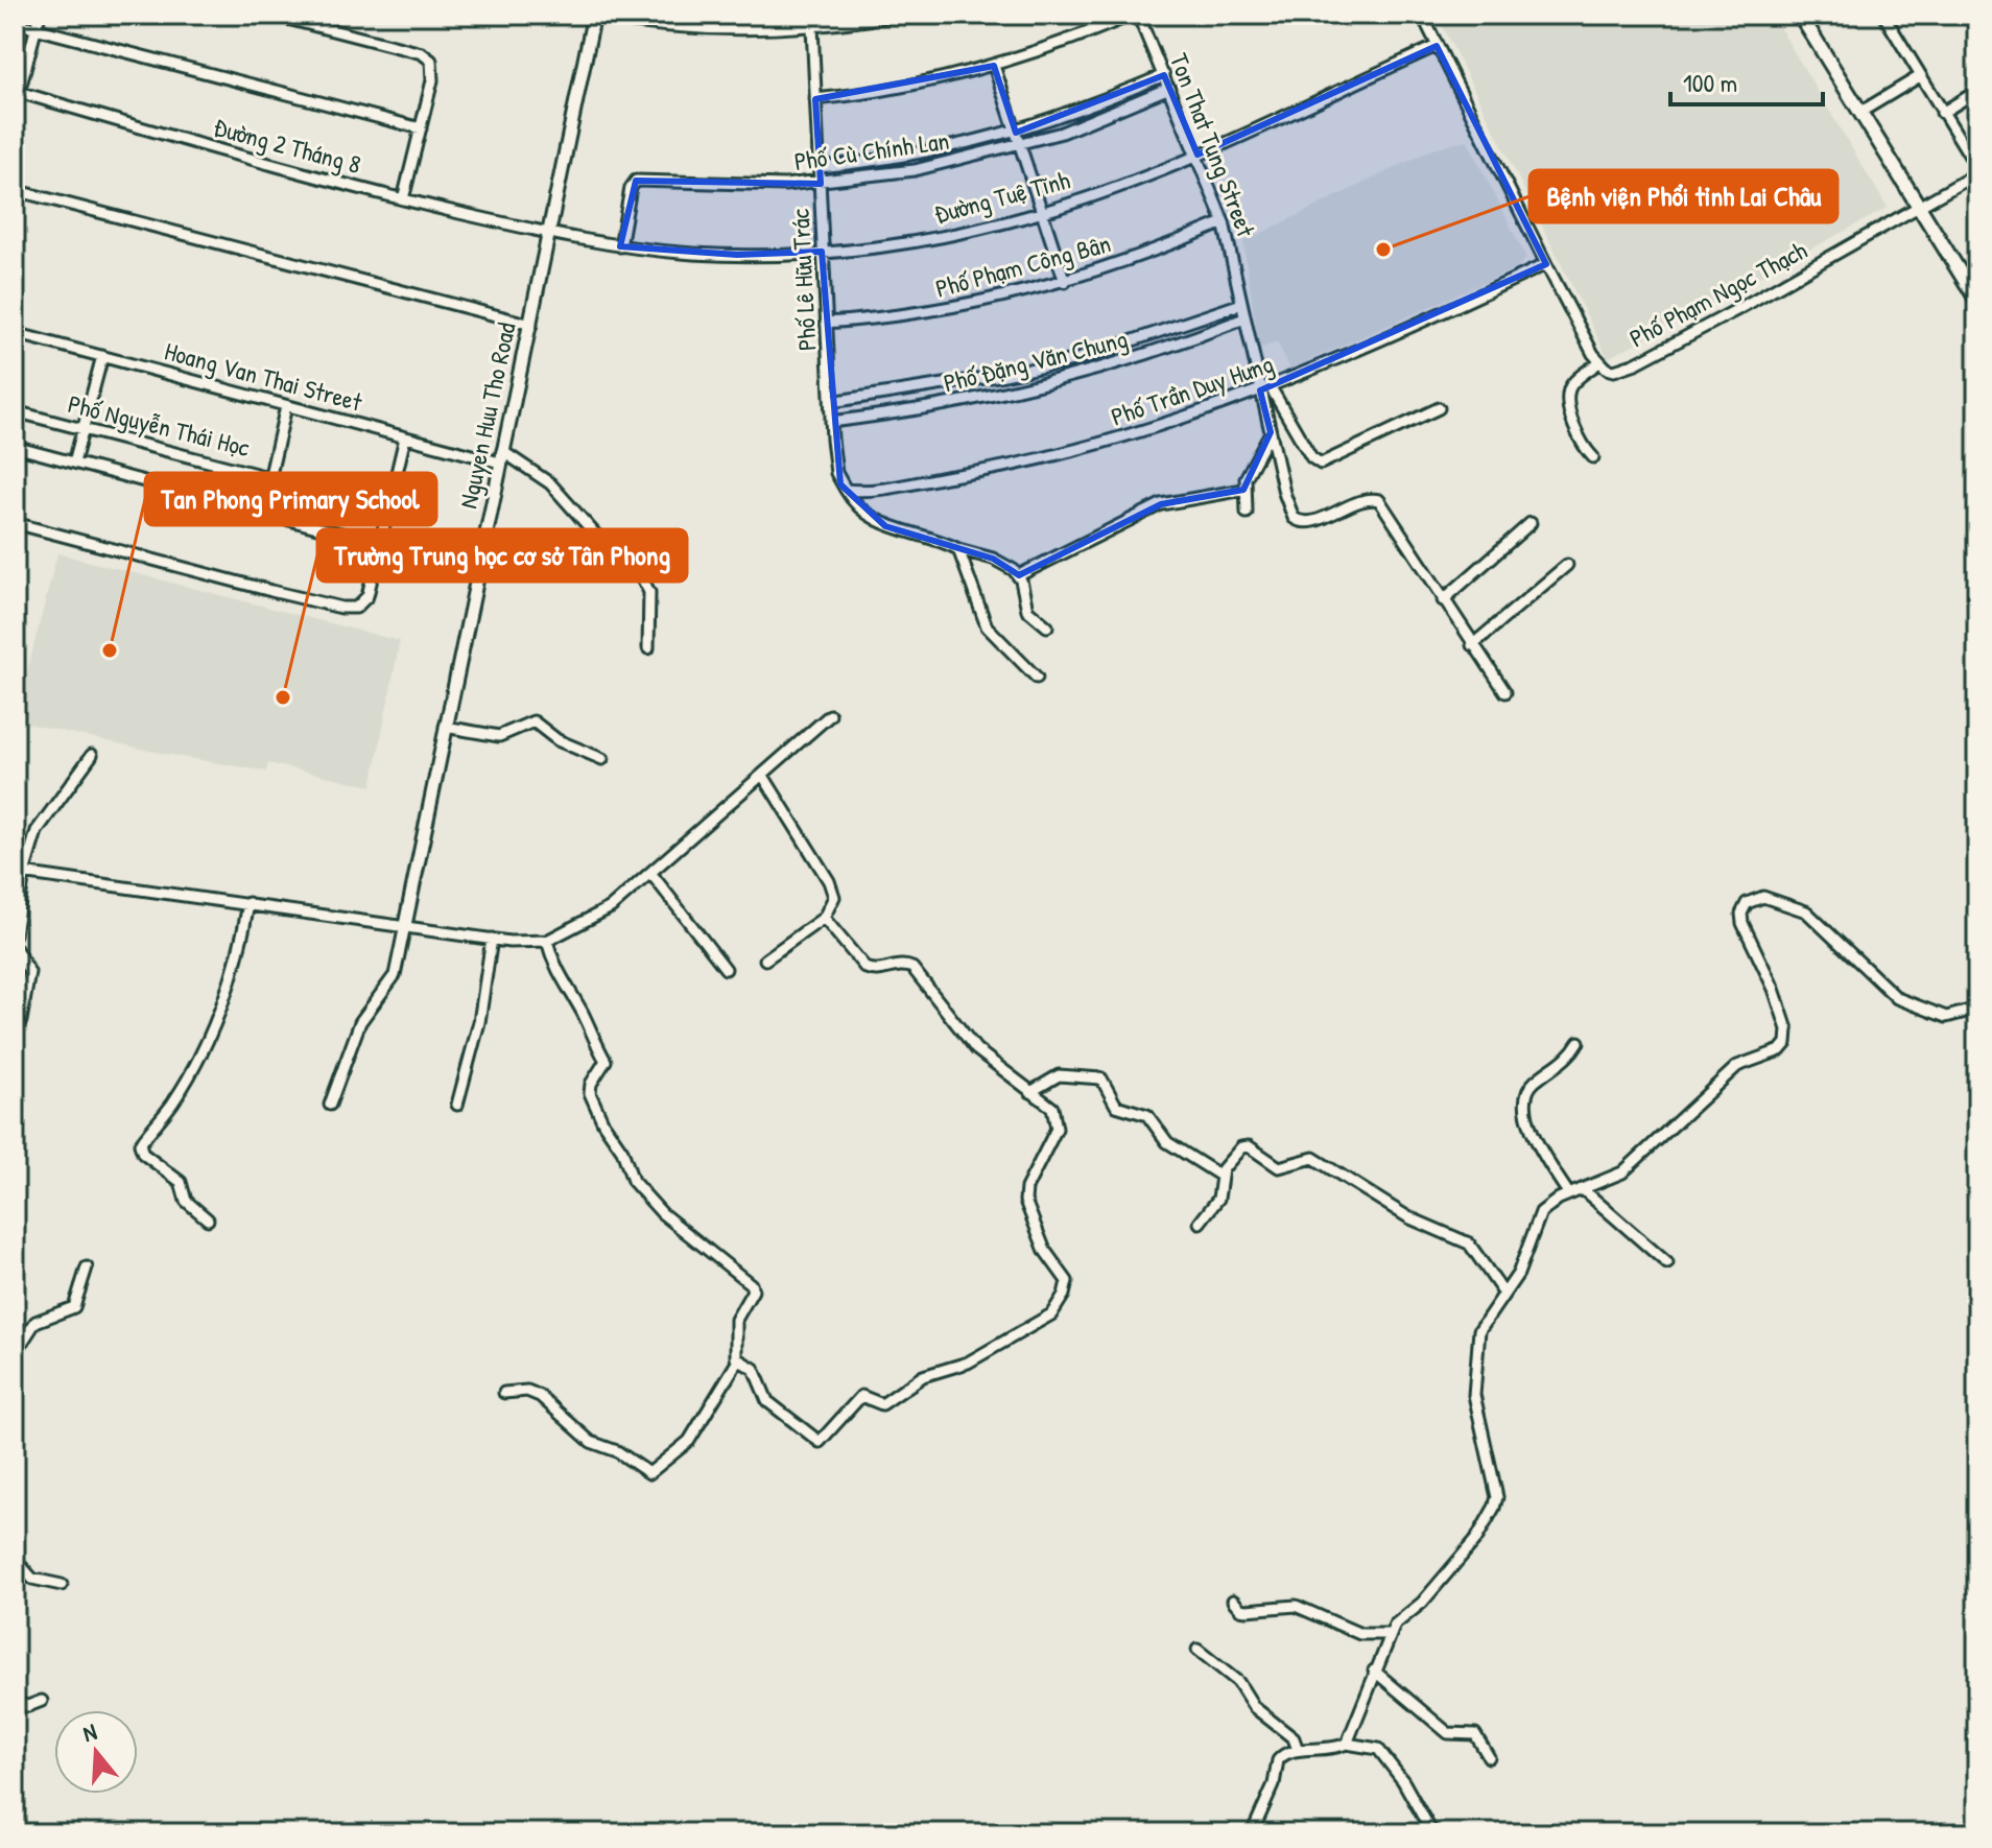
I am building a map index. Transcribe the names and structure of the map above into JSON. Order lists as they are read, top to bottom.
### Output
{
  "streets": {
    "street": [
      "Ton That Tung Street",
      "Đường 2 Tháng 8",
      "Phố Cù Chính Lan",
      "Đường Tuệ Tĩnh",
      "Phố Phạm Công Bân",
      "Phố Lê Hữu Trác",
      "Phố Phạm Ngọc Thạch",
      "Phố Đặng Văn Chung",
      "Hoang Van Thai Street",
      "Phố Trần Duy Hưng",
      "Nguyen Huu Tho Road",
      "Phố Nguyễn Thái Học"
    ]
  },
  "crossings": [
    ["Ton That Tung Street", "Phố Cù Chính Lan"],
    ["Ton That Tung Street", "Đường Tuệ Tĩnh"],
    ["Ton That Tung Street", "Phố Phạm Công Bân"],
    ["Ton That Tung Street", "Phố Đặng Văn Chung"],
    ["Ton That Tung Street", "Phố Trần Duy Hưng"],
    ["Đường 2 Tháng 8", "Đường Tuệ Tĩnh"],
    ["Đường 2 Tháng 8", "Nguyen Huu Tho Road"],
    ["Phố Cù Chính Lan", "Đường Tuệ Tĩnh"],
    ["Phố Cù Chính Lan", "Phố Lê Hữu Trác"],
    ["Đường Tuệ Tĩnh", "Phố Lê Hữu Trác"],
    ["Đường Tuệ Tĩnh", "Nguyen Huu Tho Road"],
    ["Phố Phạm Công Bân", "Phố Lê Hữu Trác"],
    ["Phố Lê Hữu Trác", "Phố Đặng Văn Chung"],
    ["Phố Lê Hữu Trác", "Phố Trần Duy Hưng"],
    ["Hoang Van Thai Street", "Nguyen Huu Tho Road"]
  ],
  "places": ["Bệnh viện Phổi tỉnh Lai Châu", "Tan Phong Primary School", "Trường Trung học cơ sở Tân Phong"],
  "scale_bar": "100 m",
  "north": "top"
}
